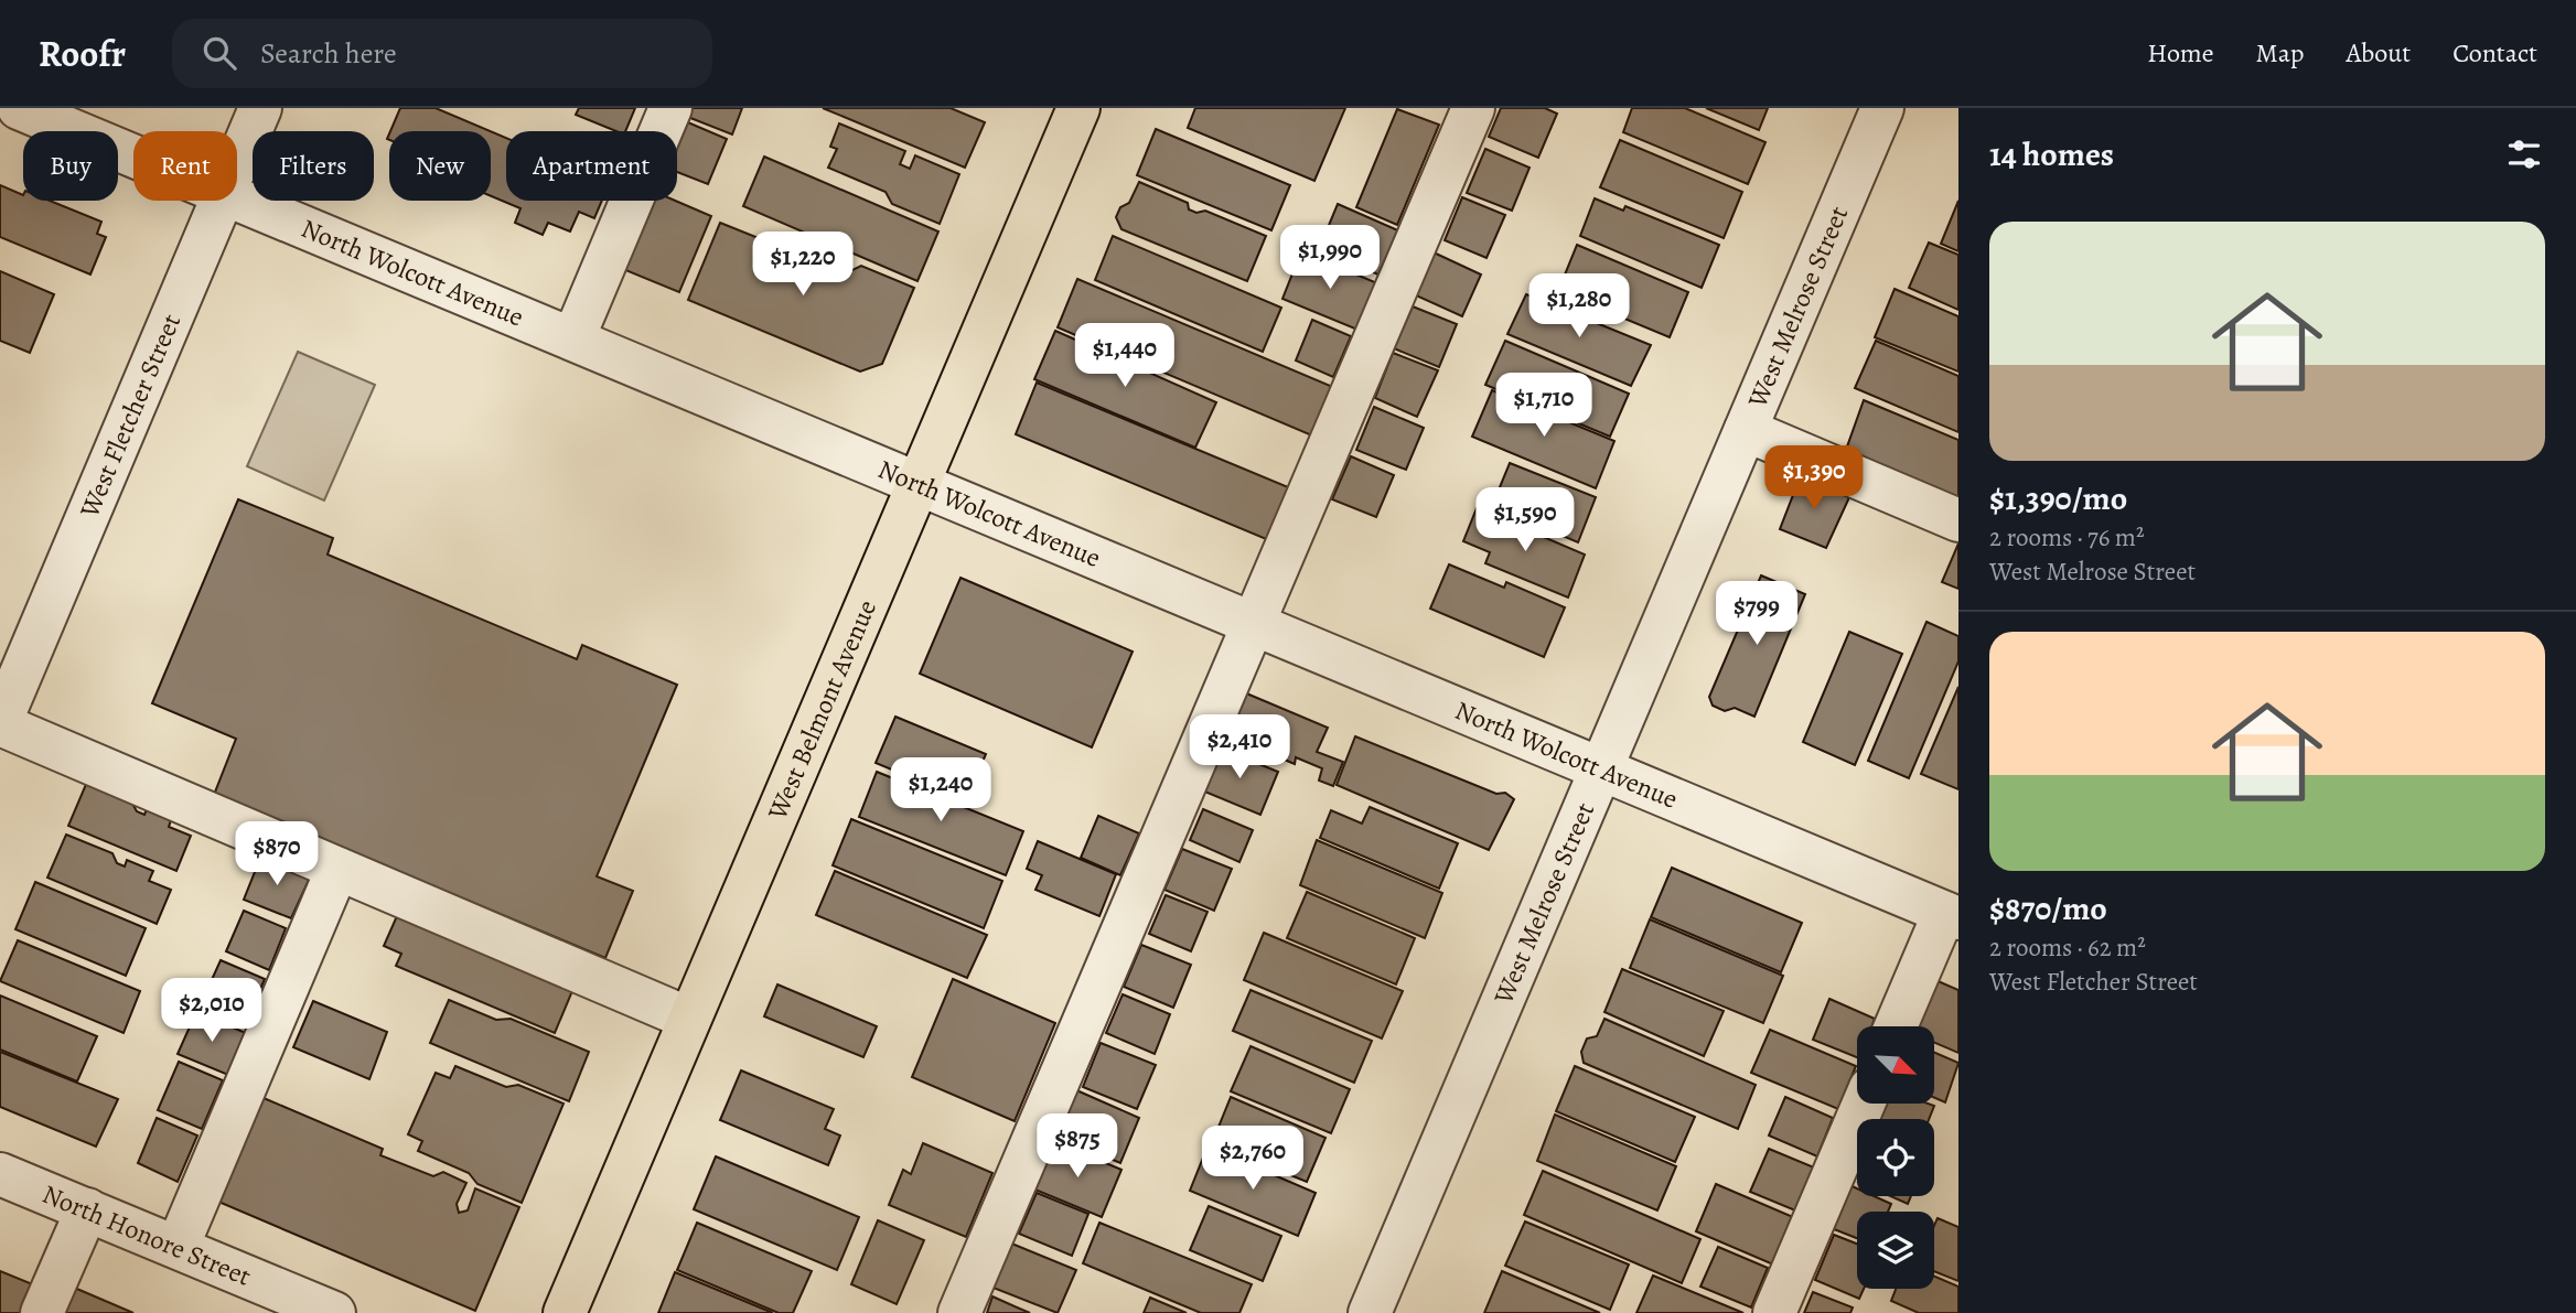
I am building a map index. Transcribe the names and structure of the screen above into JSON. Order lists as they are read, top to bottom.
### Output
{
  "streets": {
    "main road": ["West Belmont Avenue"],
    "street": [
      "North Wolcott Avenue",
      "West Melrose Street",
      "West Fletcher Street",
      "North Honore Street"
    ]
  },
  "crossings": [
    ["North Wolcott Avenue", "West Melrose Street"],
    ["North Wolcott Avenue", "West Belmont Avenue"]
  ],
  "north": "bottom right",
  "page": {
    "header": "Roofr",
    "search": "Search here",
    "nav": [
      "Home",
      "Map",
      "About",
      "Contact"
    ],
    "heading": "14 homes",
    "chip": [
      "Buy",
      "Rent",
      "Filters",
      "New",
      "Apartment"
    ],
    "list": [
      {
        "name": "$1,390/mo",
        "note": "2 rooms · 76 m² · West Melrose Street"
      },
      {
        "name": "$870/mo",
        "note": "2 rooms · 62 m² · West Fletcher Street"
      }
    ],
    "price": [
      "$1,990",
      "$1,220",
      "$1,280",
      "$1,440",
      "$1,710",
      "$1,390",
      "$1,590",
      "$799",
      "$2,410",
      "$1,240",
      "$870",
      "$2,010",
      "$875",
      "$2,760"
    ]
  }
}
